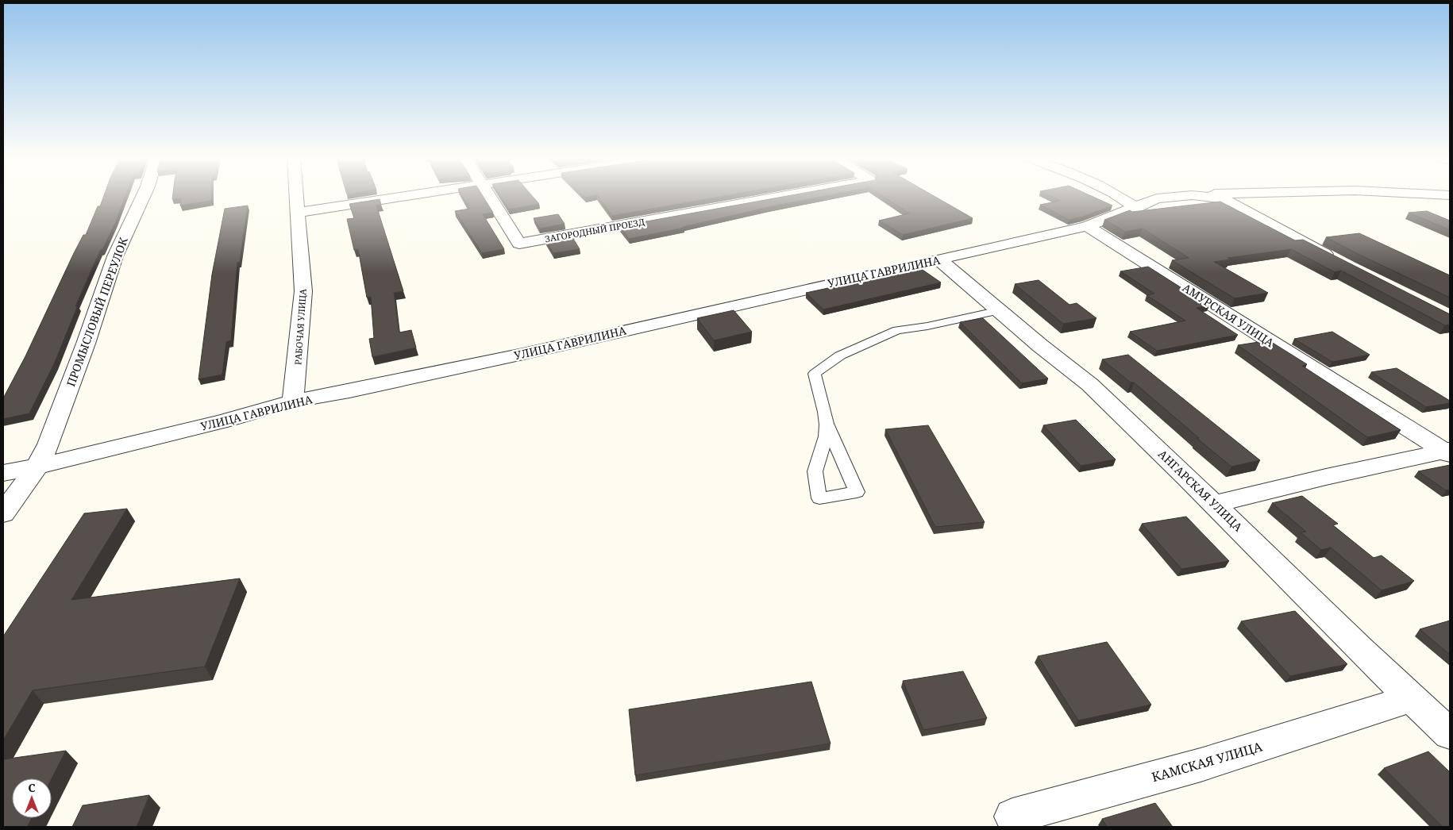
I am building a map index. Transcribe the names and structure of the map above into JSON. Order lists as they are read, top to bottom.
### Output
{
  "streets": {
    "street": [
      "ЗАГОРОДНЫЙ ПРОЕЗД",
      "УЛИЦА ГАВРИЛИНА",
      "ПРОМЫСЛОВЫЙ ПЕРЕУЛОК",
      "АМУРСКАЯ УЛИЦА",
      "РАБОЧАЯ УЛИЦА",
      "АНГАРСКАЯ УЛИЦА",
      "КАМСКАЯ УЛИЦА"
    ]
  },
  "crossings": [
    ["УЛИЦА ГАВРИЛИНА", "ПРОМЫСЛОВЫЙ ПЕРЕУЛОК"],
    ["УЛИЦА ГАВРИЛИНА", "АМУРСКАЯ УЛИЦА"],
    ["УЛИЦА ГАВРИЛИНА", "РАБОЧАЯ УЛИЦА"],
    ["УЛИЦА ГАВРИЛИНА", "АНГАРСКАЯ УЛИЦА"],
    ["АНГАРСКАЯ УЛИЦА", "КАМСКАЯ УЛИЦА"]
  ],
  "north": "top"
}
